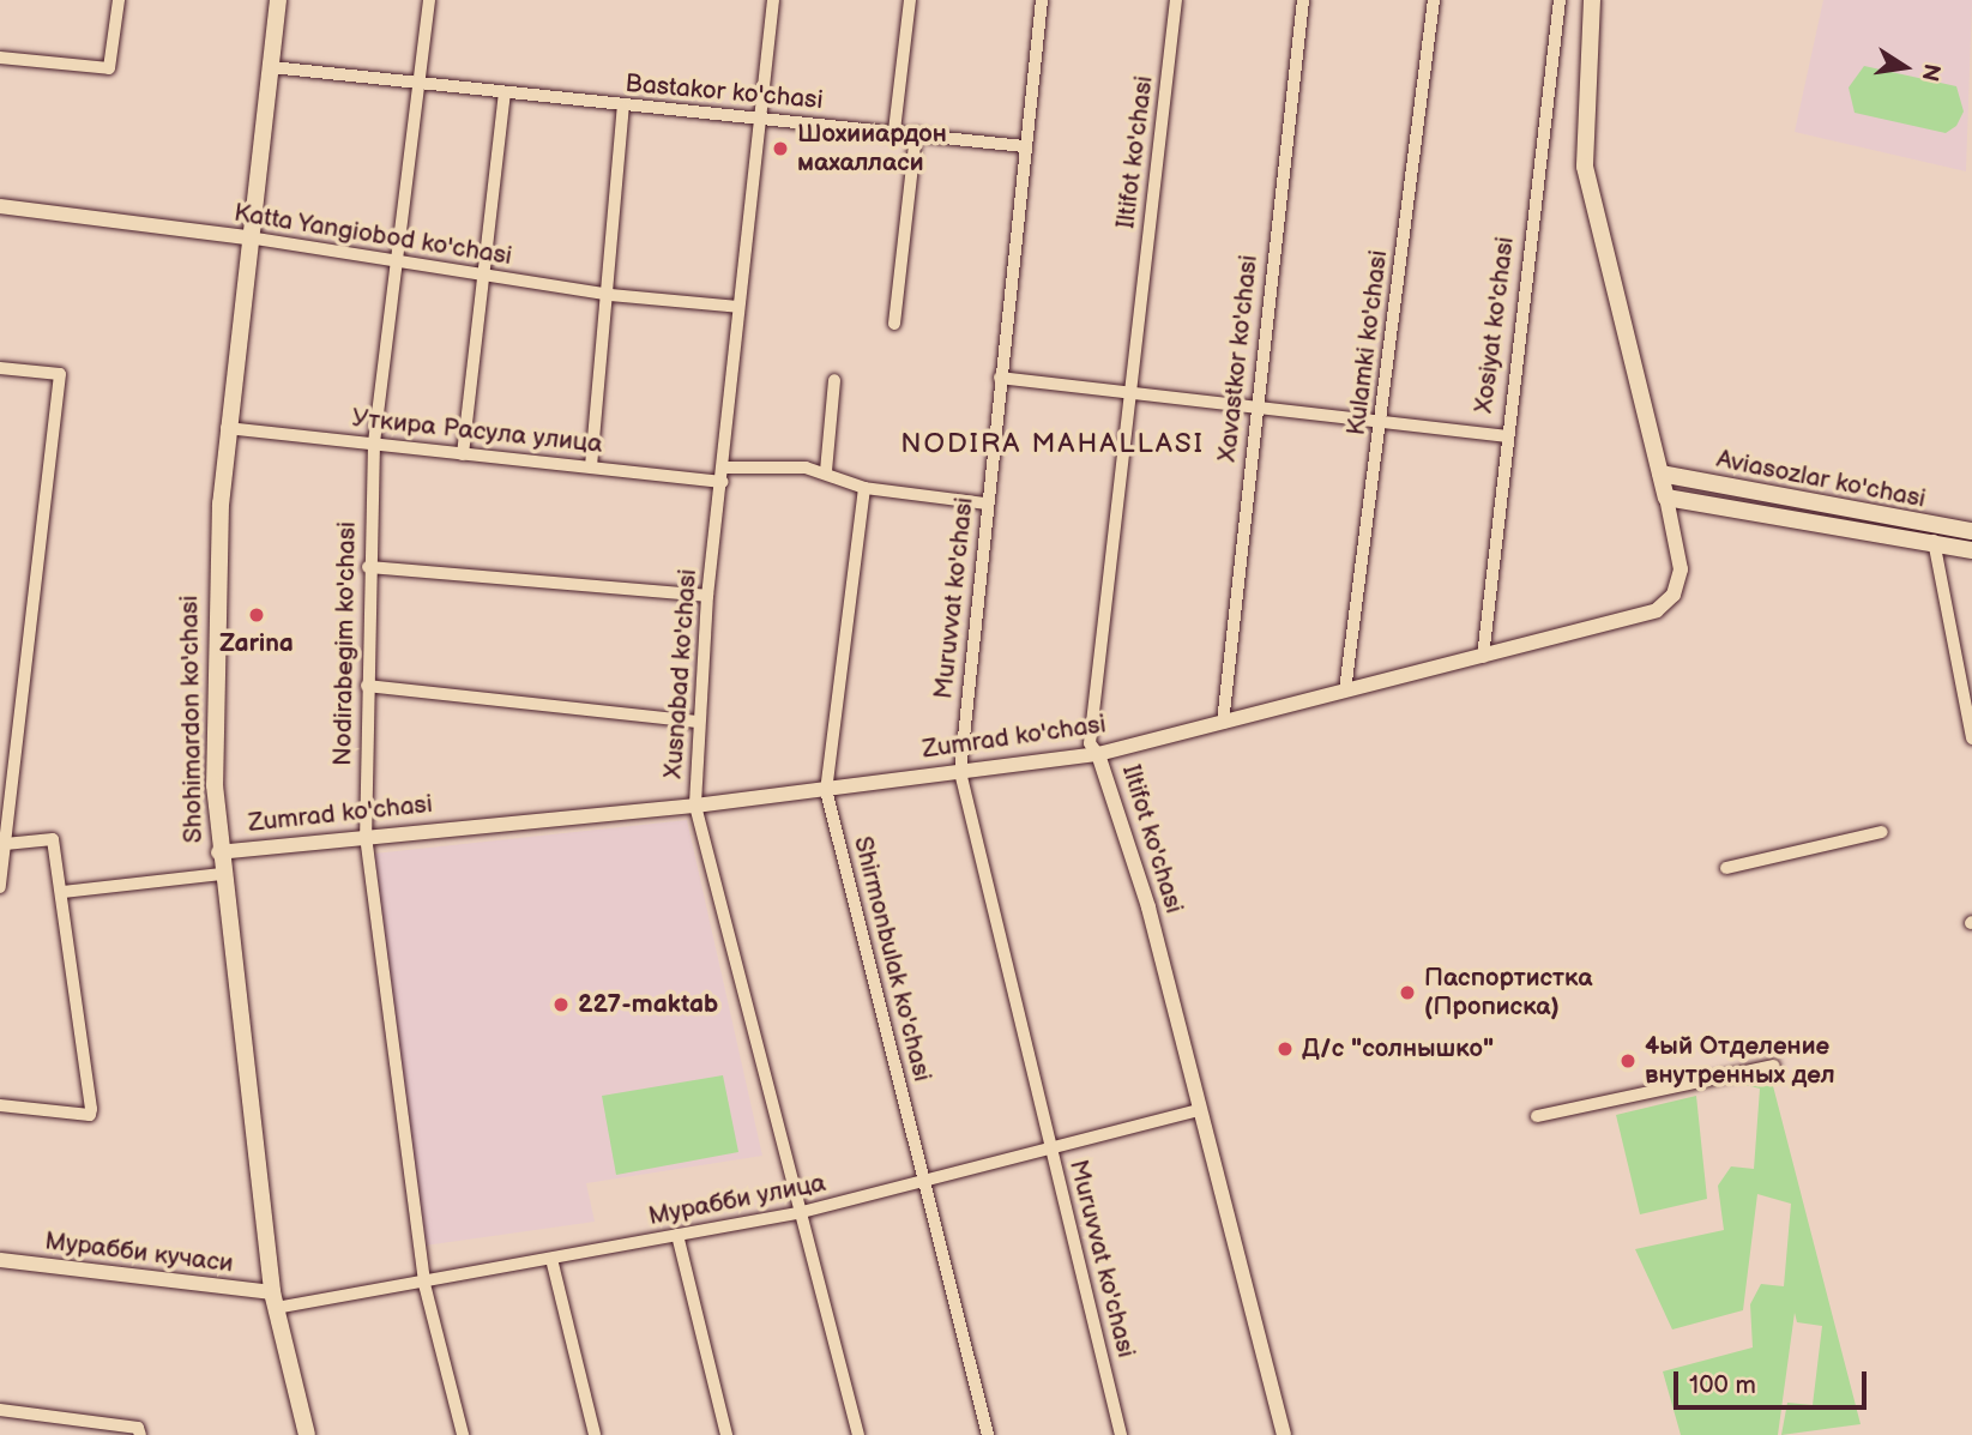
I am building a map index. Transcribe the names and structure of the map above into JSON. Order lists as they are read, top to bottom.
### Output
{
  "streets": {
    "main road": ["Aviasozlar ko'chasi", "Shohimardon ko'chasi", "Zumrad ko'chasi"],
    "street": [
      "Bastakor ko'chasi",
      "Iltifot ko'chasi",
      "Katta Yangiobod ko'chasi",
      "Xosiyat ko'chasi",
      "Kulamki ko'chasi",
      "Xavastkor ko'chasi",
      "Уткира Расула улица",
      "Muruvvat ko'chasi",
      "Nodirabegim ko'chasi",
      "Xusnabad ko'chasi",
      "Shirmonbulak ko'chasi",
      "Мурабби улица",
      "Мурабби кучаси"
    ]
  },
  "crossings": [
    ["Bastakor ko'chasi", "Muruvvat ko'chasi"],
    ["Bastakor ko'chasi", "Nodirabegim ko'chasi"],
    ["Bastakor ko'chasi", "Xusnabad ko'chasi"],
    ["Bastakor ko'chasi", "Shohimardon ko'chasi"],
    ["Iltifot ko'chasi", "Zumrad ko'chasi"],
    ["Iltifot ko'chasi", "Мурабби улица"],
    ["Katta Yangiobod ko'chasi", "Nodirabegim ko'chasi"],
    ["Katta Yangiobod ko'chasi", "Xusnabad ko'chasi"],
    ["Katta Yangiobod ko'chasi", "Shohimardon ko'chasi"],
    ["Xosiyat ko'chasi", "Zumrad ko'chasi"],
    ["Kulamki ko'chasi", "Zumrad ko'chasi"],
    ["Xavastkor ko'chasi", "Zumrad ko'chasi"],
    ["Уткира Расула улица", "Nodirabegim ko'chasi"],
    ["Уткира Расула улица", "Xusnabad ko'chasi"],
    ["Уткира Расула улица", "Shohimardon ko'chasi"],
    ["Aviasozlar ko'chasi", "Zumrad ko'chasi"],
    ["Muruvvat ko'chasi", "Zumrad ko'chasi"],
    ["Muruvvat ko'chasi", "Мурабби улица"],
    ["Nodirabegim ko'chasi", "Zumrad ko'chasi"],
    ["Nodirabegim ko'chasi", "Мурабби улица"],
    ["Xusnabad ko'chasi", "Zumrad ko'chasi"],
    ["Xusnabad ko'chasi", "Мурабби улица"],
    ["Shohimardon ko'chasi", "Zumrad ko'chasi"],
    ["Shohimardon ko'chasi", "Мурабби улица"],
    ["Shohimardon ko'chasi", "Мурабби кучаси"],
    ["Zumrad ko'chasi", "Shirmonbulak ko'chasi"],
    ["Shirmonbulak ko'chasi", "Мурабби улица"],
    ["Мурабби улица", "Мурабби кучаси"]
  ],
  "districts": ["NODIRA MAHALLASI"],
  "places": [
    "Шохииардон махалласи",
    "Zarina",
    "Паспортистка (Прописка)",
    "227-maktab",
    "Д/с \"солнышко\"",
    "4ый Отделение внутренных дел"
  ],
  "scale_bar": "100 m",
  "north": "right"
}
